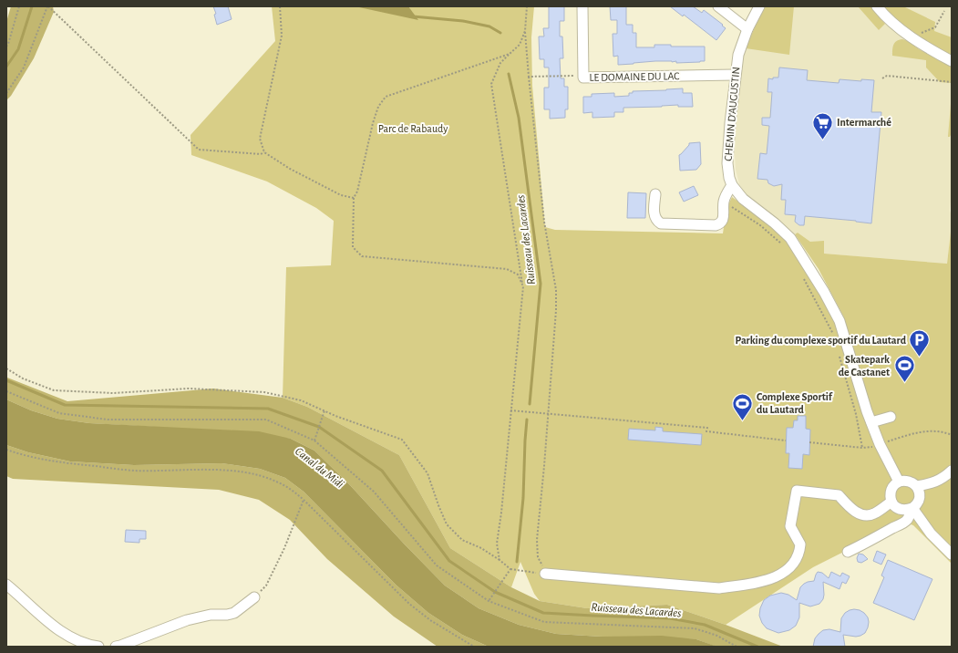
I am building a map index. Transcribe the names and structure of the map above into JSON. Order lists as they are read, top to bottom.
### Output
{
  "streets": {
    "street": ["LE DOMAINE DU LAC", "CHEMIN D'AUGUSTIN"]
  },
  "crossings": [
    ["LE DOMAINE DU LAC", "CHEMIN D'AUGUSTIN"]
  ],
  "water": ["Ruisseau des Lacardes", "Canal du Midi"],
  "parks": ["Parc de Rabaudy"],
  "places": {
    "supermarket": ["Intermarché"],
    "parking": ["Parking du complexe sportif du Lautard"],
    "sports": ["Skatepark de Castanet", "Complexe Sportif du Lautard"]
  }
}
